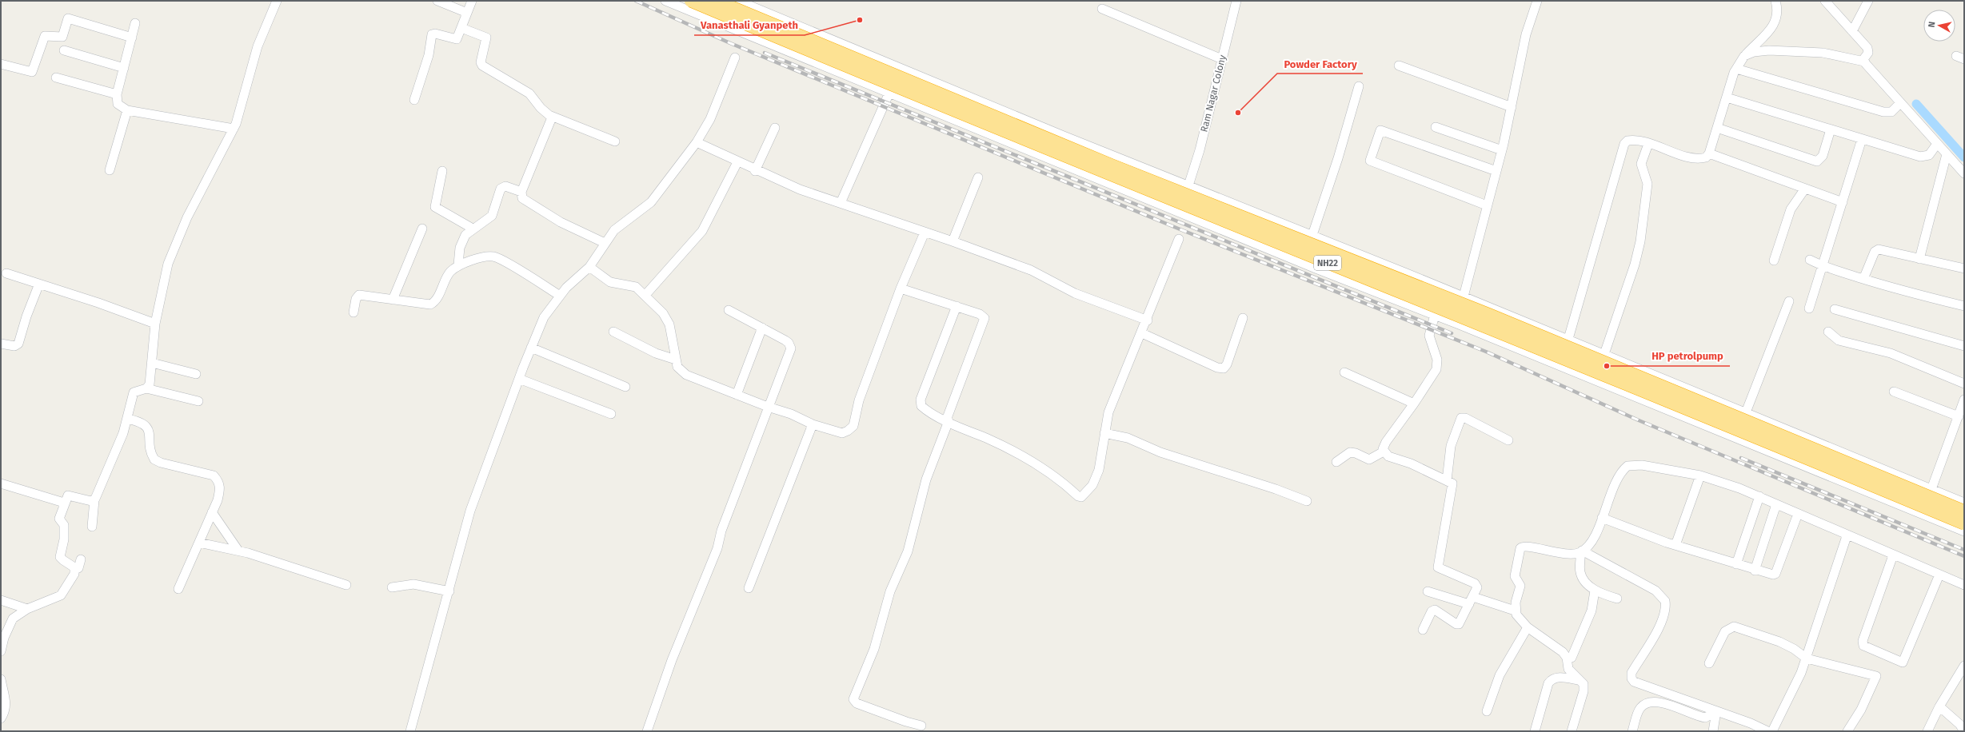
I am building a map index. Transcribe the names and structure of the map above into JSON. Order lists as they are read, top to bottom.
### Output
{
  "streets": {
    "highway": ["NH22"],
    "street": ["Ram Nagar Colony"]
  },
  "places": ["Vanasthali Gyanpeth", "Powder Factory", "HP petrolpump"],
  "north": "left"
}
